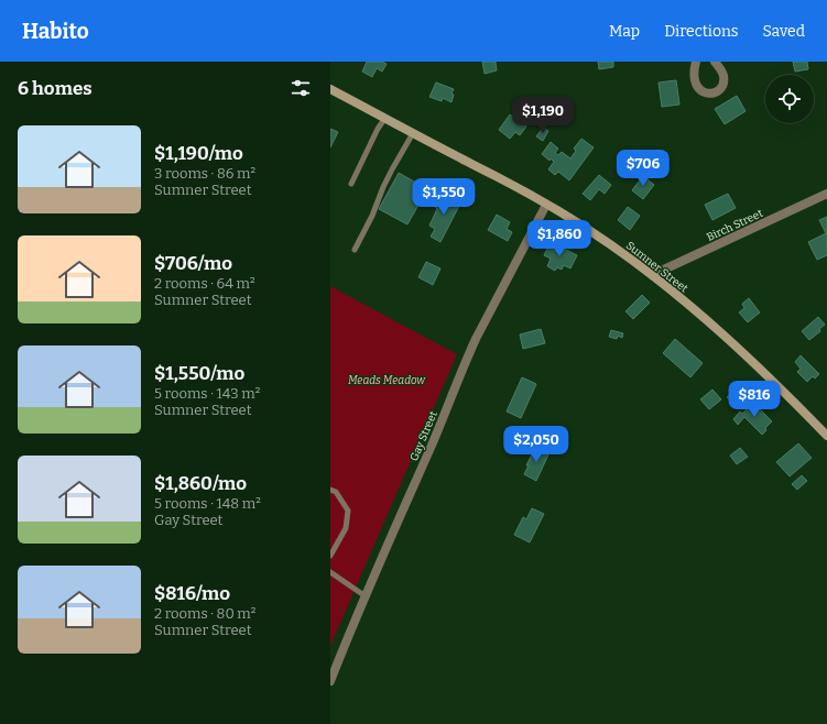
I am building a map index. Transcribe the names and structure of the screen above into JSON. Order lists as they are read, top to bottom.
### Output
{
  "streets": {
    "main road": ["Sumner Street"],
    "street": ["Birch Street", "Gay Street"]
  },
  "crossings": [
    ["Birch Street", "Sumner Street"],
    ["Sumner Street", "Gay Street"]
  ],
  "parks": ["Meads Meadow"],
  "page": {
    "header": "Habito",
    "nav": ["Map", "Directions", "Saved"],
    "heading": "6 homes",
    "price": [
      "$1,190",
      "$706",
      "$1,550",
      "$1,860",
      "$816",
      "$2,050"
    ],
    "list": [
      {
        "name": "$1,190/mo",
        "note": "3 rooms · 86 m² · Sumner Street"
      },
      {
        "name": "$706/mo",
        "note": "2 rooms · 64 m² · Sumner Street"
      },
      {
        "name": "$1,550/mo",
        "note": "5 rooms · 143 m² · Sumner Street"
      },
      {
        "name": "$1,860/mo",
        "note": "5 rooms · 148 m² · Gay Street"
      },
      {
        "name": "$816/mo",
        "note": "2 rooms · 80 m² · Sumner Street"
      }
    ]
  }
}
